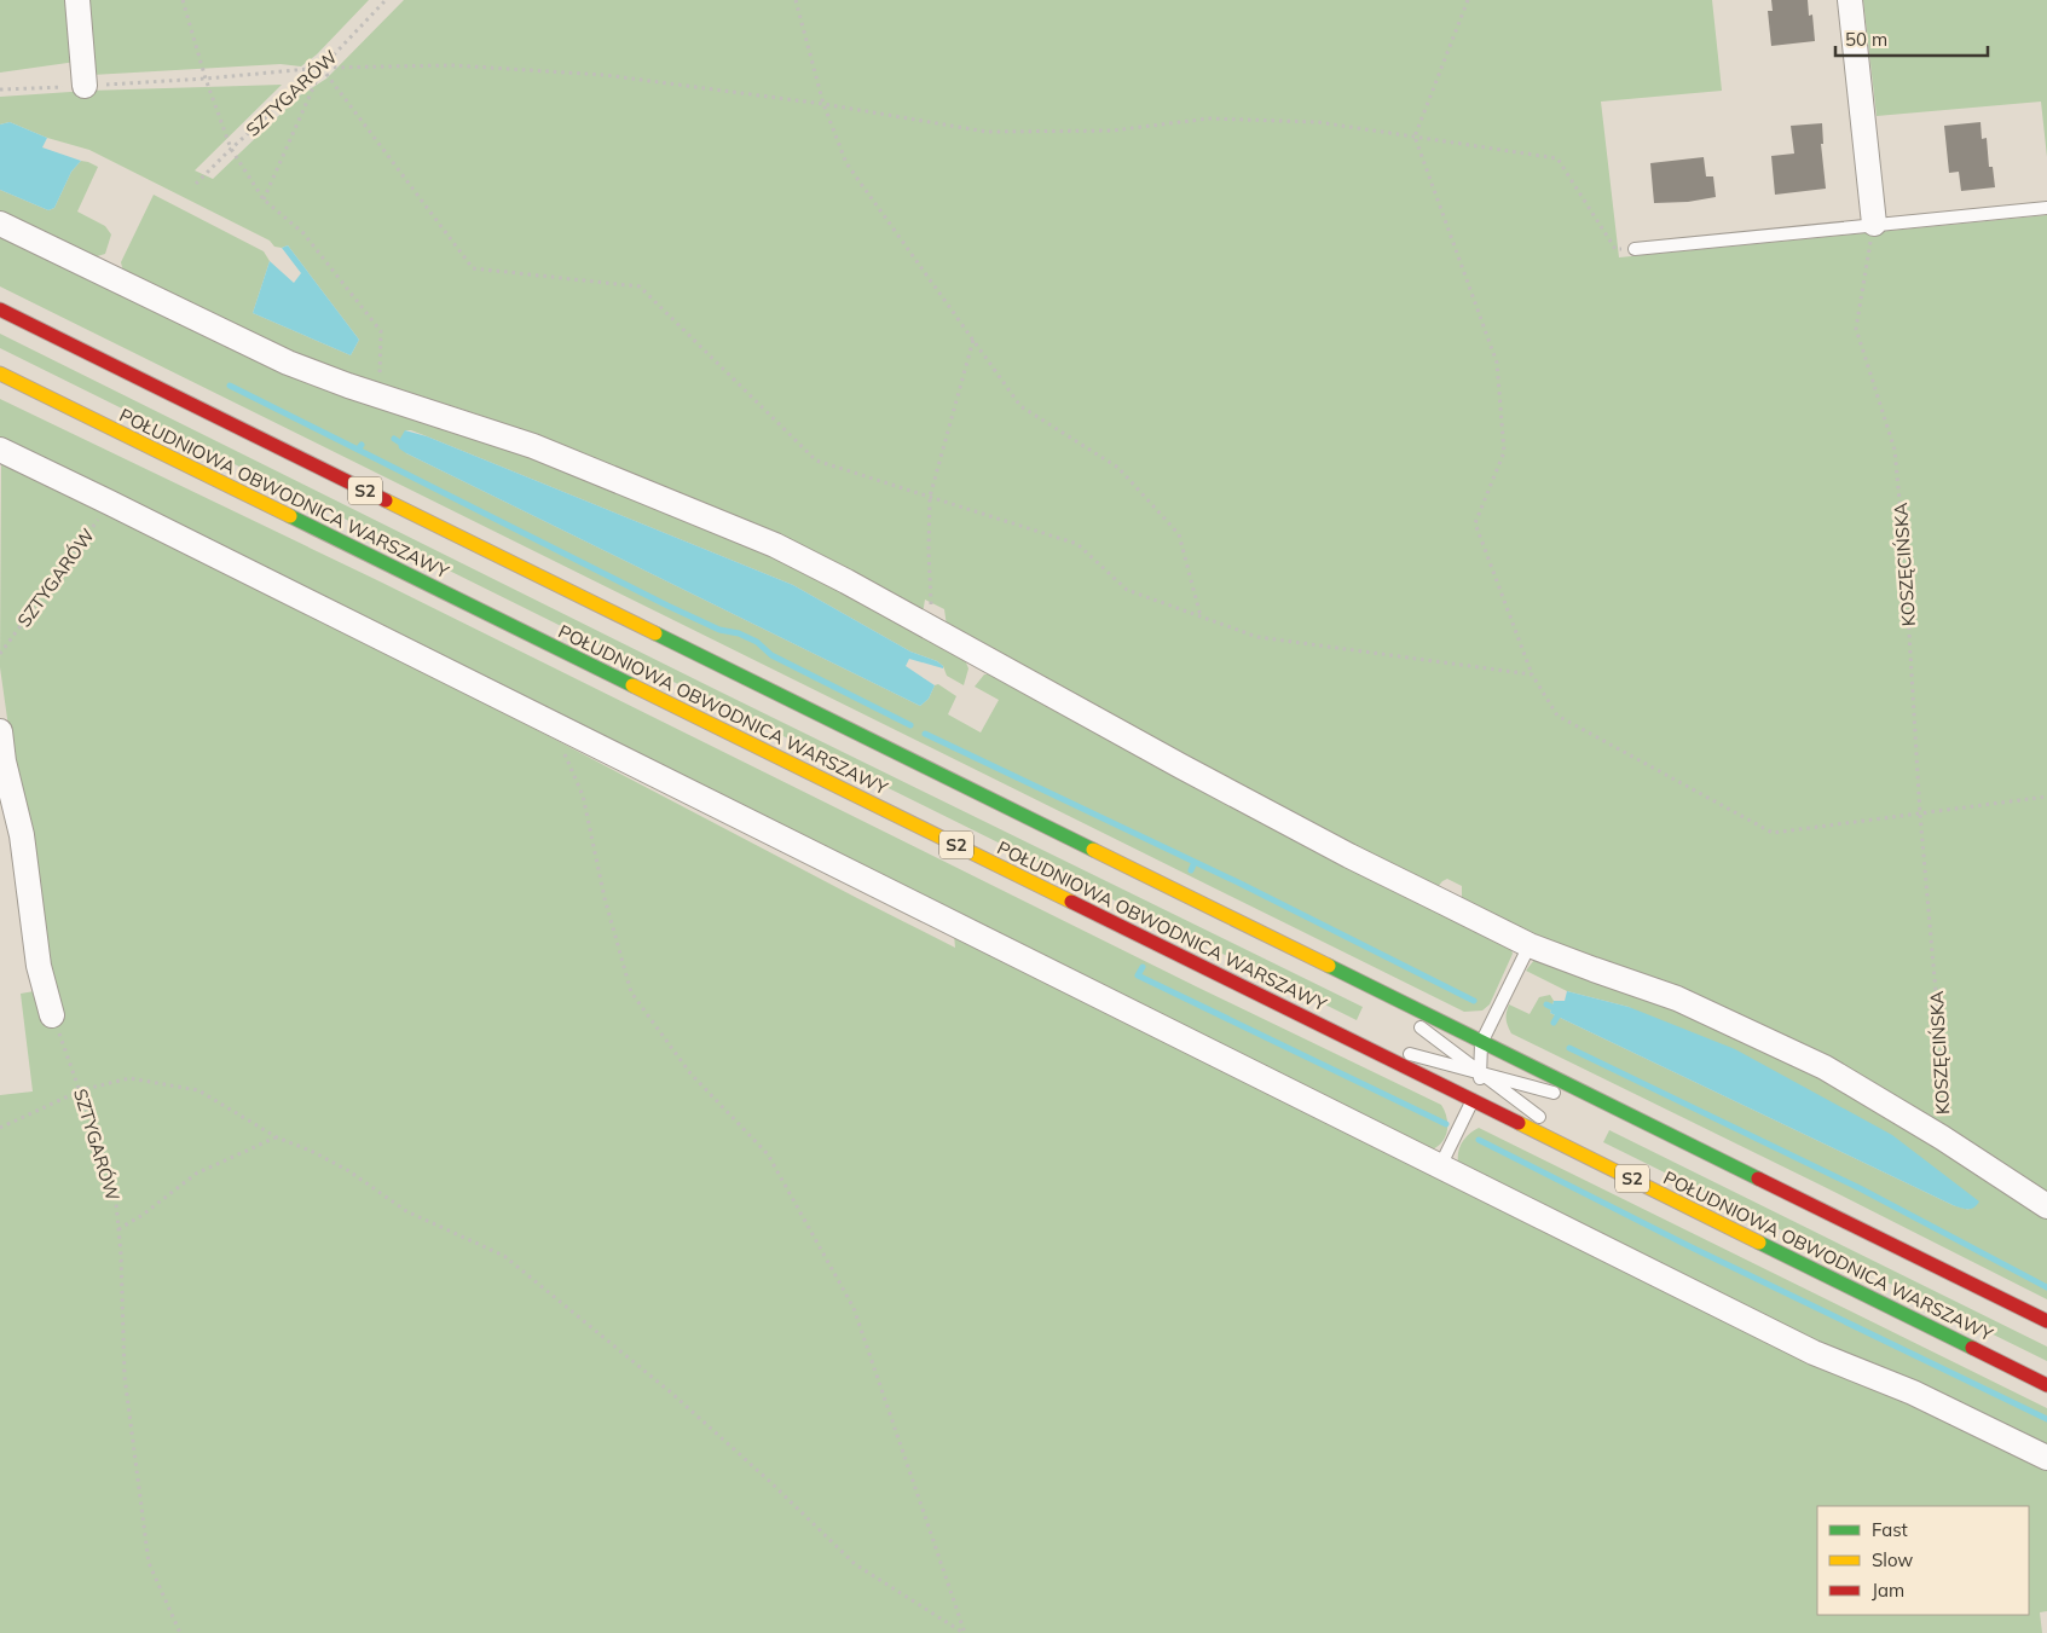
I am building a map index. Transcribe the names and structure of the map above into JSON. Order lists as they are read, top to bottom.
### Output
{
  "streets": {
    "highway": ["S2", "POŁUDNIOWA OBWODNICA WARSZAWY"],
    "path": ["SZTYGARÓW", "KOSZĘCIŃSKA"]
  },
  "legend": ["Fast", "Slow", "Jam"],
  "scale_bar": "50 m"
}
